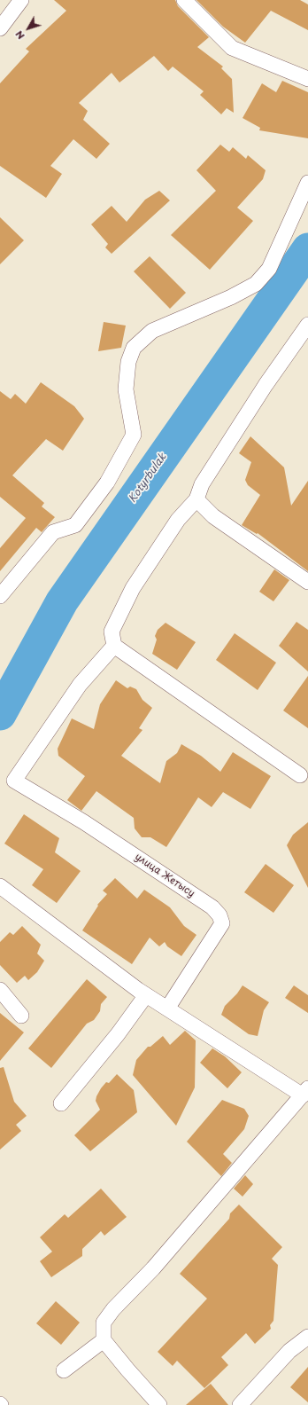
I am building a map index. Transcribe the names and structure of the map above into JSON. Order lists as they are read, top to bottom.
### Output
{
  "streets": {
    "street": ["улица Жетысу"]
  },
  "water": ["Kotyrbulak"],
  "north": "bottom left"
}
